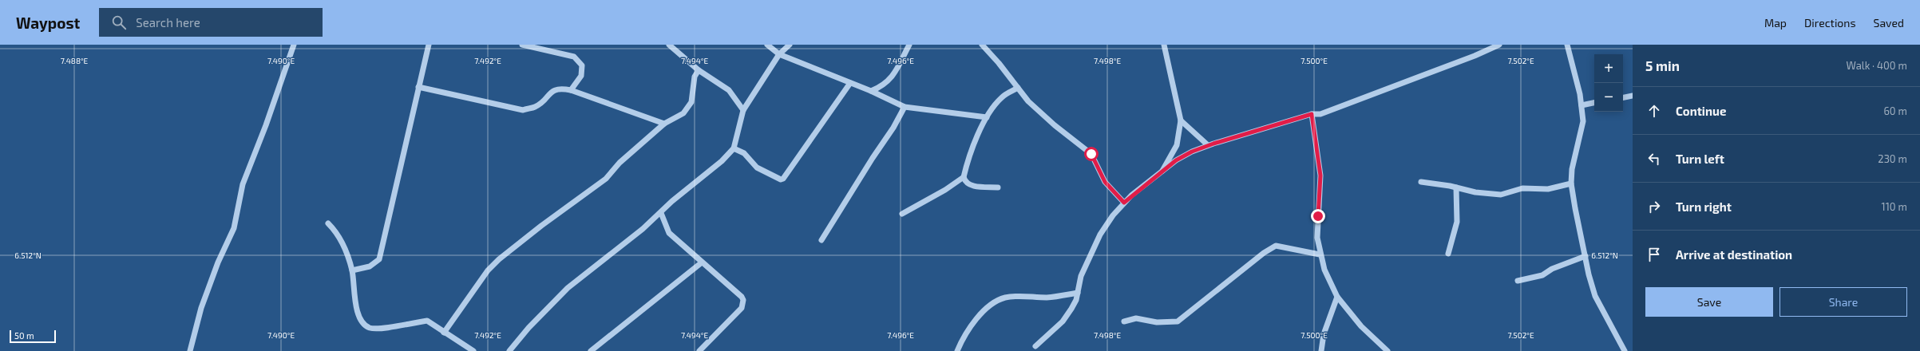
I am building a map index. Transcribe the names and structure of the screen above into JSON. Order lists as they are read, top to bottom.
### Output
{
  "scale_bar": "50 m",
  "page": {
    "header": "Waypost",
    "search": "Search here",
    "nav": ["Map", "Directions", "Saved"],
    "heading": ["5 min", "Walk · 400 m"],
    "map_buttons": ["+", "−"],
    "list": [
      ["Continue", "60 m"],
      ["Turn left", "230 m"],
      ["Turn right", "110 m"],
      "Arrive at destination"
    ],
    "buttons": ["Save", "Share"],
    "scale": "50 m"
  },
  "coordinates": [
    "7.488°E",
    "7.490°E",
    "7.492°E",
    "7.494°E",
    "7.496°E",
    "7.498°E",
    "7.500°E",
    "7.502°E",
    "6.512°N"
  ]
}
